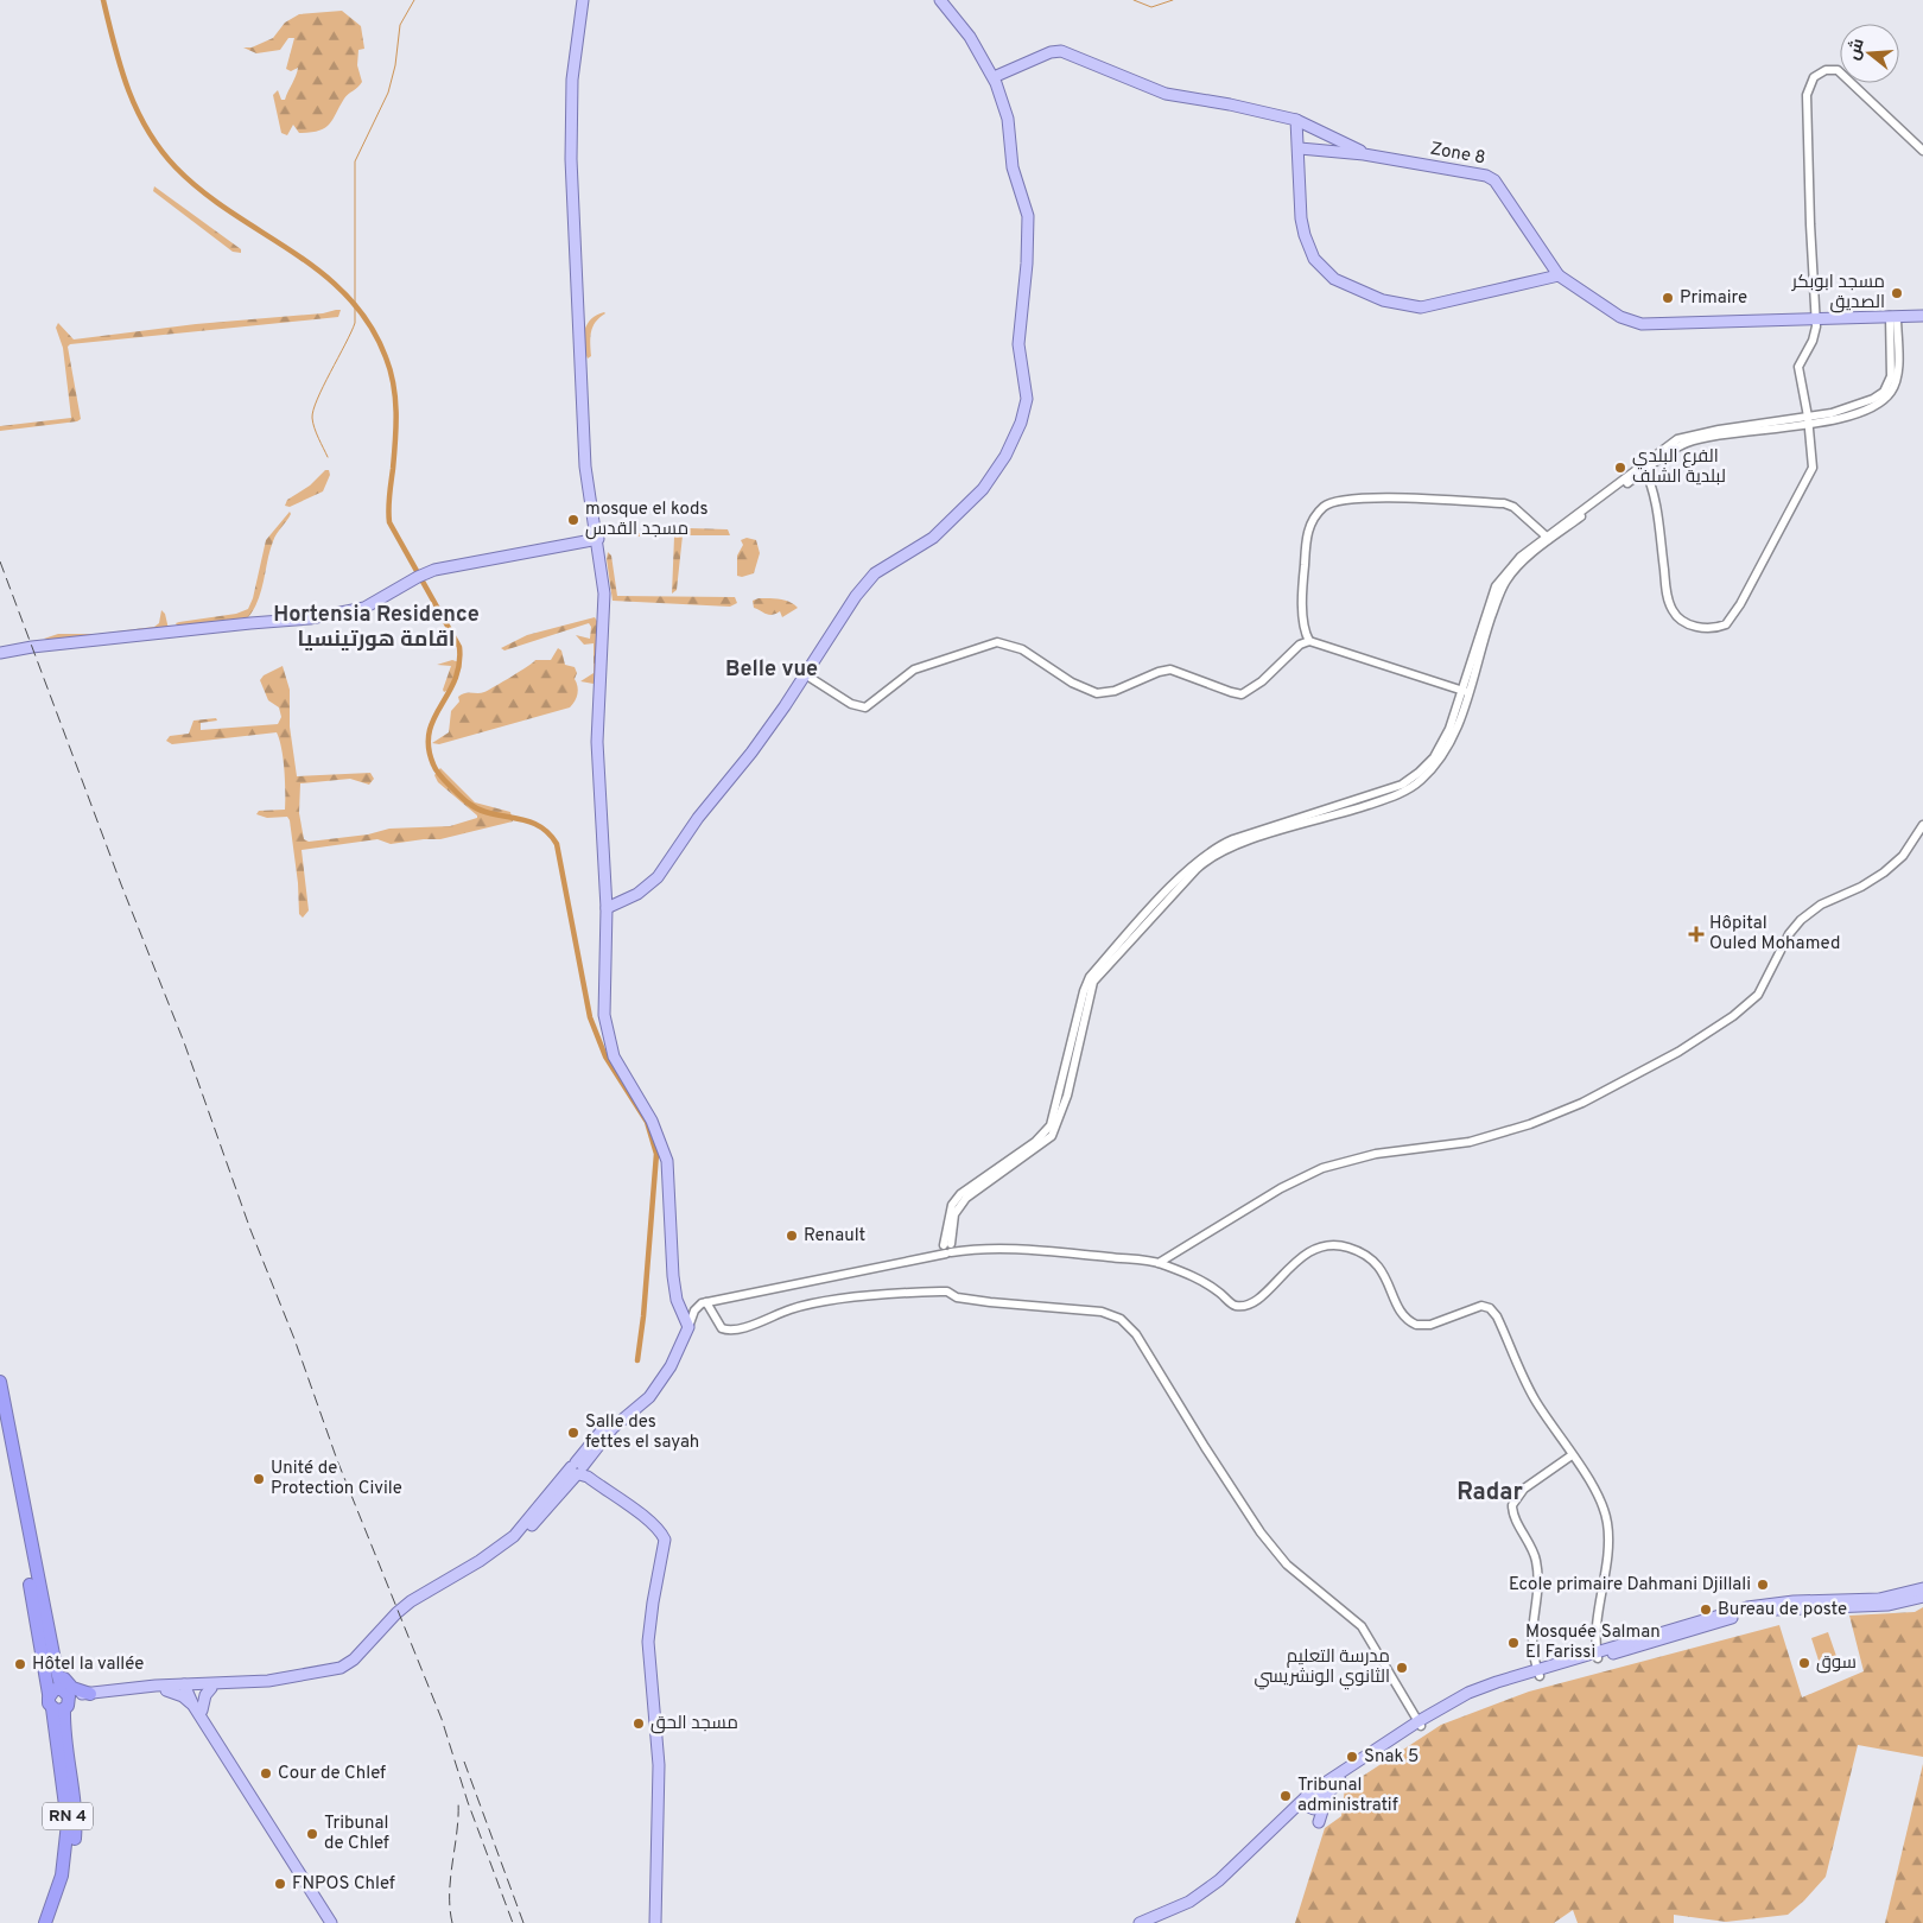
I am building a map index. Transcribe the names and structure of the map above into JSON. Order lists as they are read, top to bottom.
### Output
{
  "streets": {
    "highway": ["RN 4"],
    "main road": ["Zone 8"]
  },
  "districts": ["Hortensia Residence اقامة هورتينسيا", "Belle vue", "Radar"],
  "places": {
    "other": [
      "مسجد ابوبكر الصديق",
      "Primaire",
      "الفرع البلدي لبلدية الشلف",
      "mosque el kods مسجد القدس",
      "Renault",
      "Salle des fettes el sayah",
      "Unité de Protection Civile",
      "Ecole primaire Dahmani Djillali",
      "Bureau de poste",
      "Mosquée Salman El Farissi",
      "سوق",
      "Hôtel la vallée",
      "مدرسة التعليم الثانوي الونشريسي",
      "مسجد الحق",
      "Snak 5",
      "Cour de Chlef",
      "Tribunal administratif",
      "Tribunal de Chlef",
      "FNPOS Chlef"
    ],
    "health": ["Hôpital Ouled Mohamed"]
  },
  "north": "left"
}
